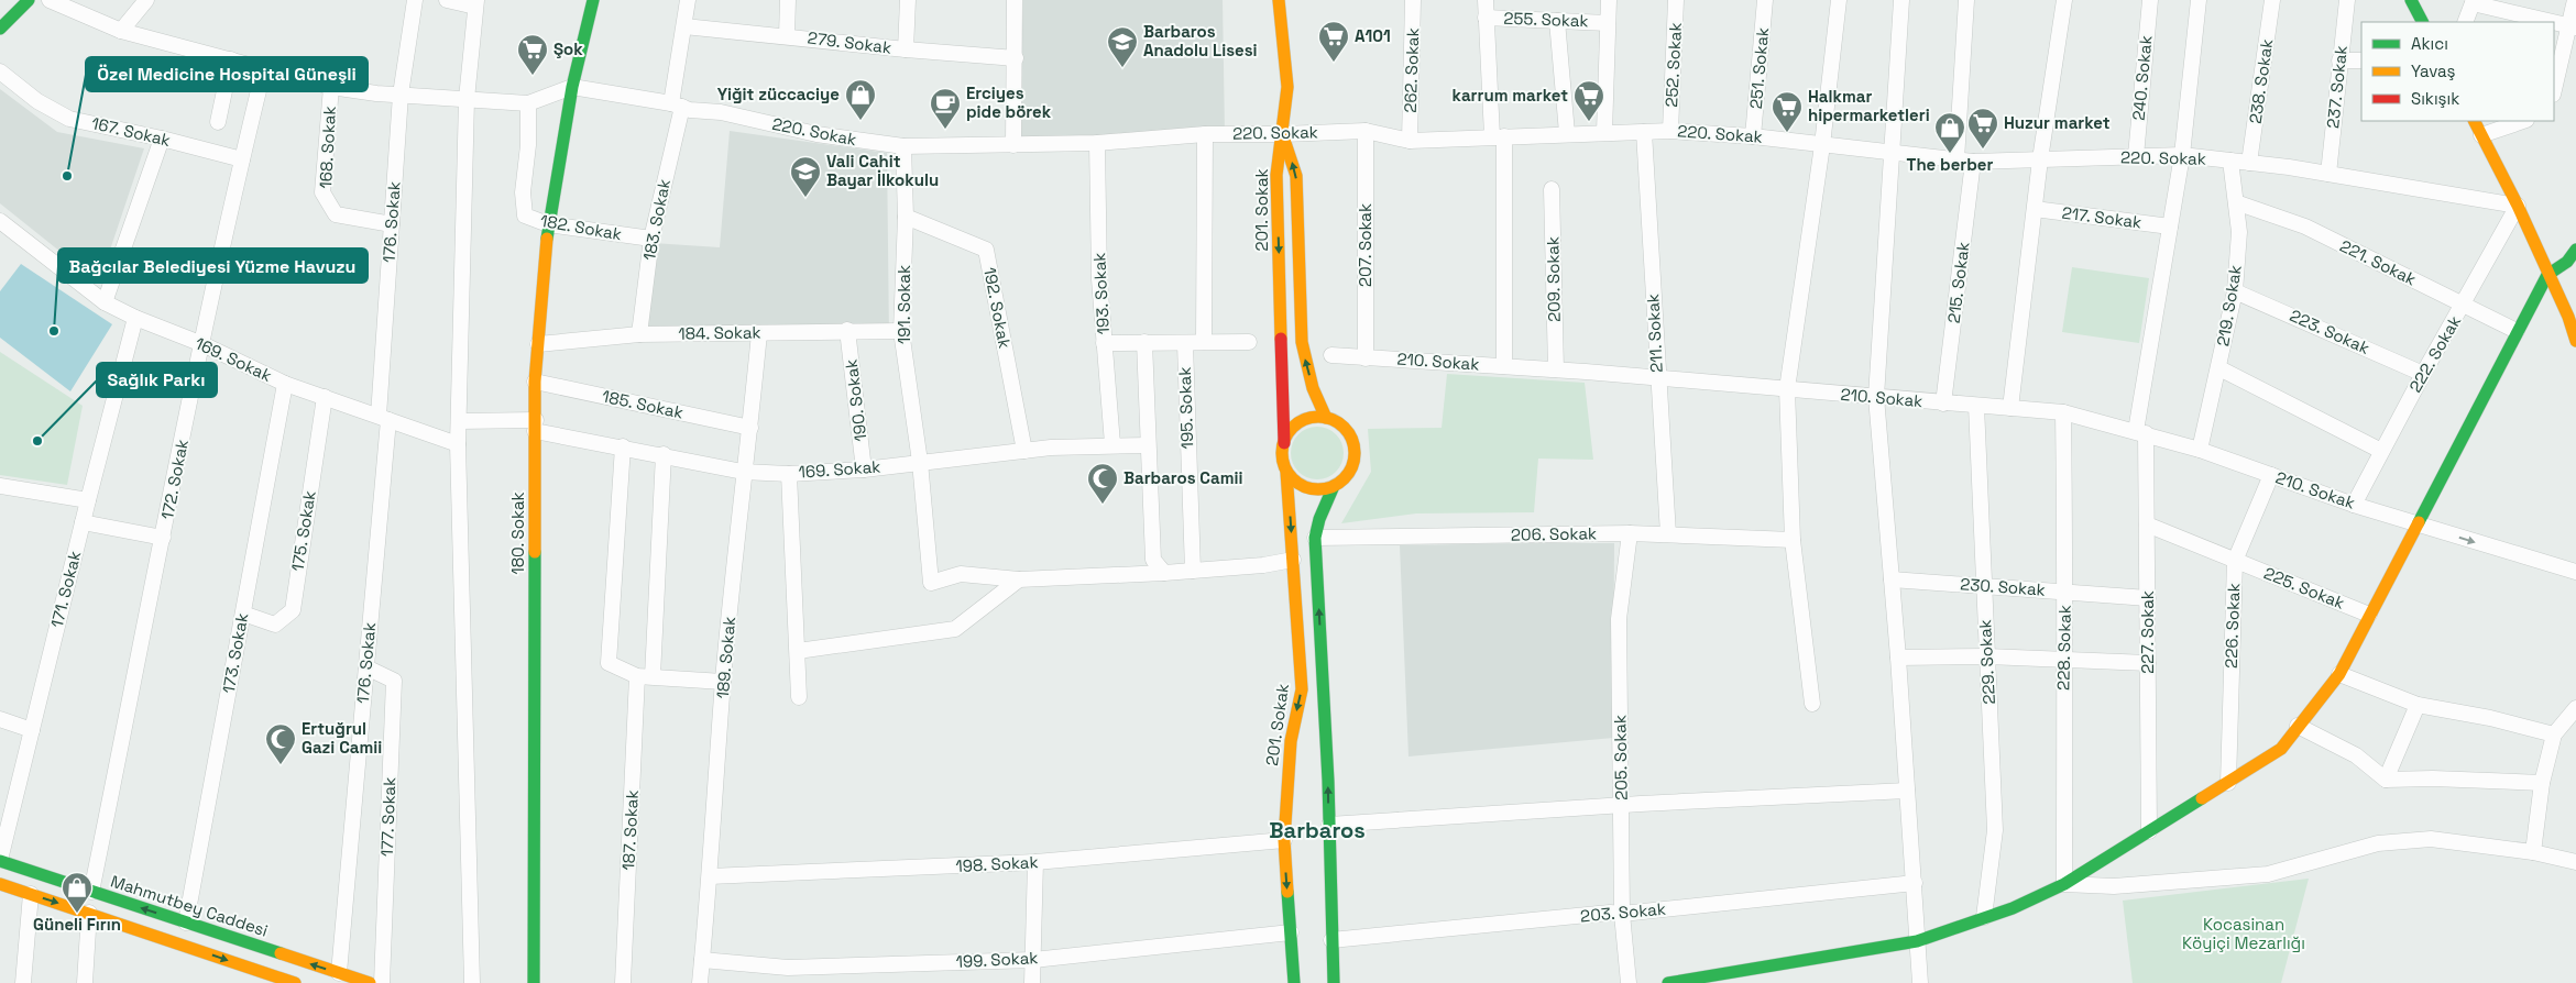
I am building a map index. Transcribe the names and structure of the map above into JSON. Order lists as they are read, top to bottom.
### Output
{
  "streets": {
    "street": [
      "255. Sokak",
      "279. Sokak",
      "252. Sokak",
      "251. Sokak",
      "262. Sokak",
      "240. Sokak",
      "238. Sokak",
      "237. Sokak",
      "167. Sokak",
      "220. Sokak",
      "168. Sokak",
      "201. Sokak",
      "217. Sokak",
      "183. Sokak",
      "176. Sokak",
      "182. Sokak",
      "207. Sokak",
      "221. Sokak",
      "209. Sokak",
      "215. Sokak",
      "193. Sokak",
      "191. Sokak",
      "219. Sokak",
      "192. Sokak",
      "223. Sokak",
      "184. Sokak",
      "211. Sokak",
      "222. Sokak",
      "169. Sokak",
      "210. Sokak",
      "190. Sokak",
      "185. Sokak",
      "195. Sokak",
      "172. Sokak",
      "175. Sokak",
      "180. Sokak",
      "206. Sokak",
      "230. Sokak",
      "225. Sokak",
      "171. Sokak",
      "226. Sokak",
      "227. Sokak",
      "228. Sokak",
      "173. Sokak",
      "189. Sokak",
      "229. Sokak",
      "205. Sokak",
      "177. Sokak",
      "187. Sokak",
      "198. Sokak",
      "Mahmutbey Caddesi",
      "203. Sokak",
      "199. Sokak"
    ]
  },
  "crossings": [
    ["279. Sokak", "183. Sokak"],
    ["252. Sokak", "220. Sokak"],
    ["251. Sokak", "220. Sokak"],
    ["262. Sokak", "220. Sokak"],
    ["240. Sokak", "220. Sokak"],
    ["238. Sokak", "220. Sokak"],
    ["237. Sokak", "220. Sokak"],
    ["167. Sokak", "172. Sokak"],
    ["220. Sokak", "201. Sokak"],
    ["220. Sokak", "183. Sokak"],
    ["220. Sokak", "207. Sokak"],
    ["220. Sokak", "215. Sokak"],
    ["220. Sokak", "193. Sokak"],
    ["220. Sokak", "191. Sokak"],
    ["220. Sokak", "219. Sokak"],
    ["220. Sokak", "211. Sokak"],
    ["220. Sokak", "222. Sokak"],
    ["220. Sokak", "180. Sokak"],
    ["220. Sokak", "227. Sokak"],
    ["168. Sokak", "176. Sokak"],
    ["201. Sokak", "198. Sokak"],
    ["201. Sokak", "199. Sokak"],
    ["217. Sokak", "227. Sokak"],
    ["183. Sokak", "182. Sokak"],
    ["183. Sokak", "184. Sokak"],
    ["176. Sokak", "169. Sokak"],
    ["176. Sokak", "177. Sokak"],
    ["176. Sokak", "Mahmutbey Caddesi"],
    ["182. Sokak", "180. Sokak"],
    ["207. Sokak", "210. Sokak"],
    ["221. Sokak", "219. Sokak"],
    ["221. Sokak", "222. Sokak"],
    ["209. Sokak", "210. Sokak"],
    ["215. Sokak", "210. Sokak"],
    ["193. Sokak", "169. Sokak"],
    ["191. Sokak", "192. Sokak"],
    ["191. Sokak", "184. Sokak"],
    ["191. Sokak", "169. Sokak"],
    ["219. Sokak", "223. Sokak"],
    ["219. Sokak", "210. Sokak"],
    ["192. Sokak", "169. Sokak"],
    ["223. Sokak", "222. Sokak"],
    ["184. Sokak", "190. Sokak"],
    ["184. Sokak", "180. Sokak"],
    ["184. Sokak", "189. Sokak"],
    ["211. Sokak", "210. Sokak"],
    ["211. Sokak", "206. Sokak"],
    ["222. Sokak", "210. Sokak"],
    ["169. Sokak", "190. Sokak"],
    ["169. Sokak", "172. Sokak"],
    ["169. Sokak", "175. Sokak"],
    ["169. Sokak", "180. Sokak"],
    ["169. Sokak", "171. Sokak"],
    ["169. Sokak", "173. Sokak"],
    ["169. Sokak", "189. Sokak"],
    ["169. Sokak", "187. Sokak"],
    ["210. Sokak", "226. Sokak"],
    ["210. Sokak", "227. Sokak"],
    ["210. Sokak", "228. Sokak"],
    ["210. Sokak", "229. Sokak"],
    ["185. Sokak", "180. Sokak"],
    ["185. Sokak", "189. Sokak"],
    ["172. Sokak", "Mahmutbey Caddesi"],
    ["175. Sokak", "173. Sokak"],
    ["206. Sokak", "205. Sokak"],
    ["230. Sokak", "227. Sokak"],
    ["230. Sokak", "228. Sokak"],
    ["230. Sokak", "229. Sokak"],
    ["225. Sokak", "226. Sokak"],
    ["225. Sokak", "227. Sokak"],
    ["171. Sokak", "Mahmutbey Caddesi"],
    ["173. Sokak", "Mahmutbey Caddesi"],
    ["189. Sokak", "198. Sokak"],
    ["189. Sokak", "199. Sokak"],
    ["205. Sokak", "203. Sokak"]
  ],
  "districts": ["Barbaros"],
  "parks": ["Kocasinan Köyiçi Mezarlığı"],
  "places": {
    "supermarket": [
      "A101",
      "Şok",
      "karrum market",
      "Halkmar hipermarketleri",
      "Huzur market"
    ],
    "school or university": ["Barbaros Anadolu Lisesi", "Vali Cahit Bayar İlkokulu"],
    "shop": ["Yiğit züccaciye", "The berber", "Güneli Fırın"],
    "cafe": ["Erciyes pide börek"],
    "other": ["Özel Medicine Hospital Güneşli", "Bağcılar Belediyesi Yüzme Havuzu", "Sağlık Parkı"],
    "mosque": ["Barbaros Camii", "Ertuğrul Gazi Camii"]
  },
  "legend": ["Akıcı", "Yavaş", "Sıkışık"]
}
